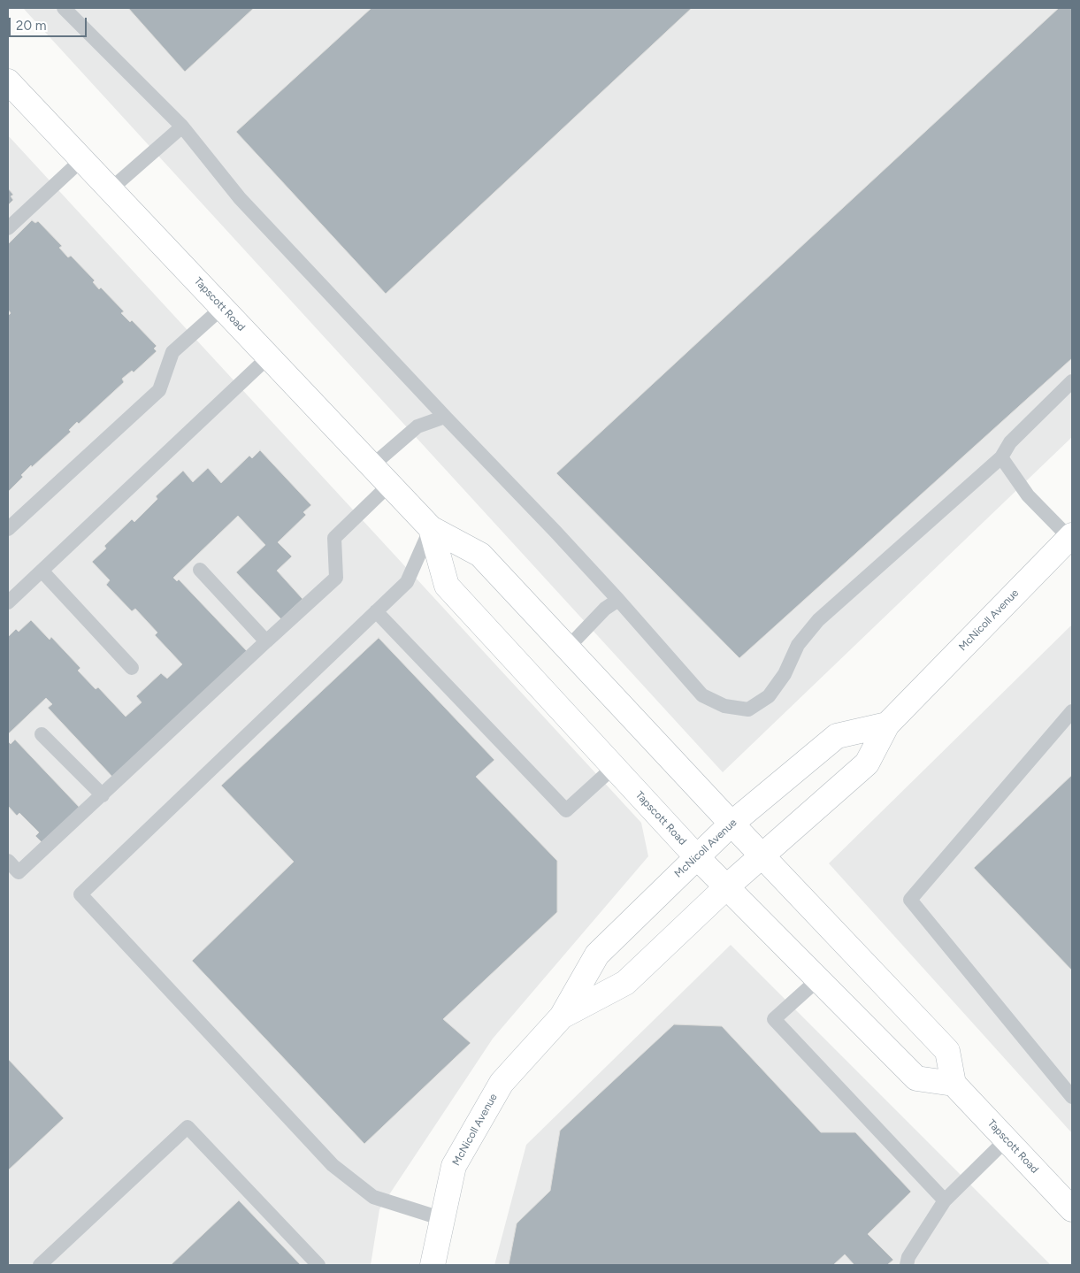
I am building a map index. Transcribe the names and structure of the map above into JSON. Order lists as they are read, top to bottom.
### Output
{
  "streets": {
    "street": ["Tapscott Road", "McNicoll Avenue"]
  },
  "crossings": [
    ["Tapscott Road", "McNicoll Avenue"]
  ],
  "scale_bar": "20 m"
}
